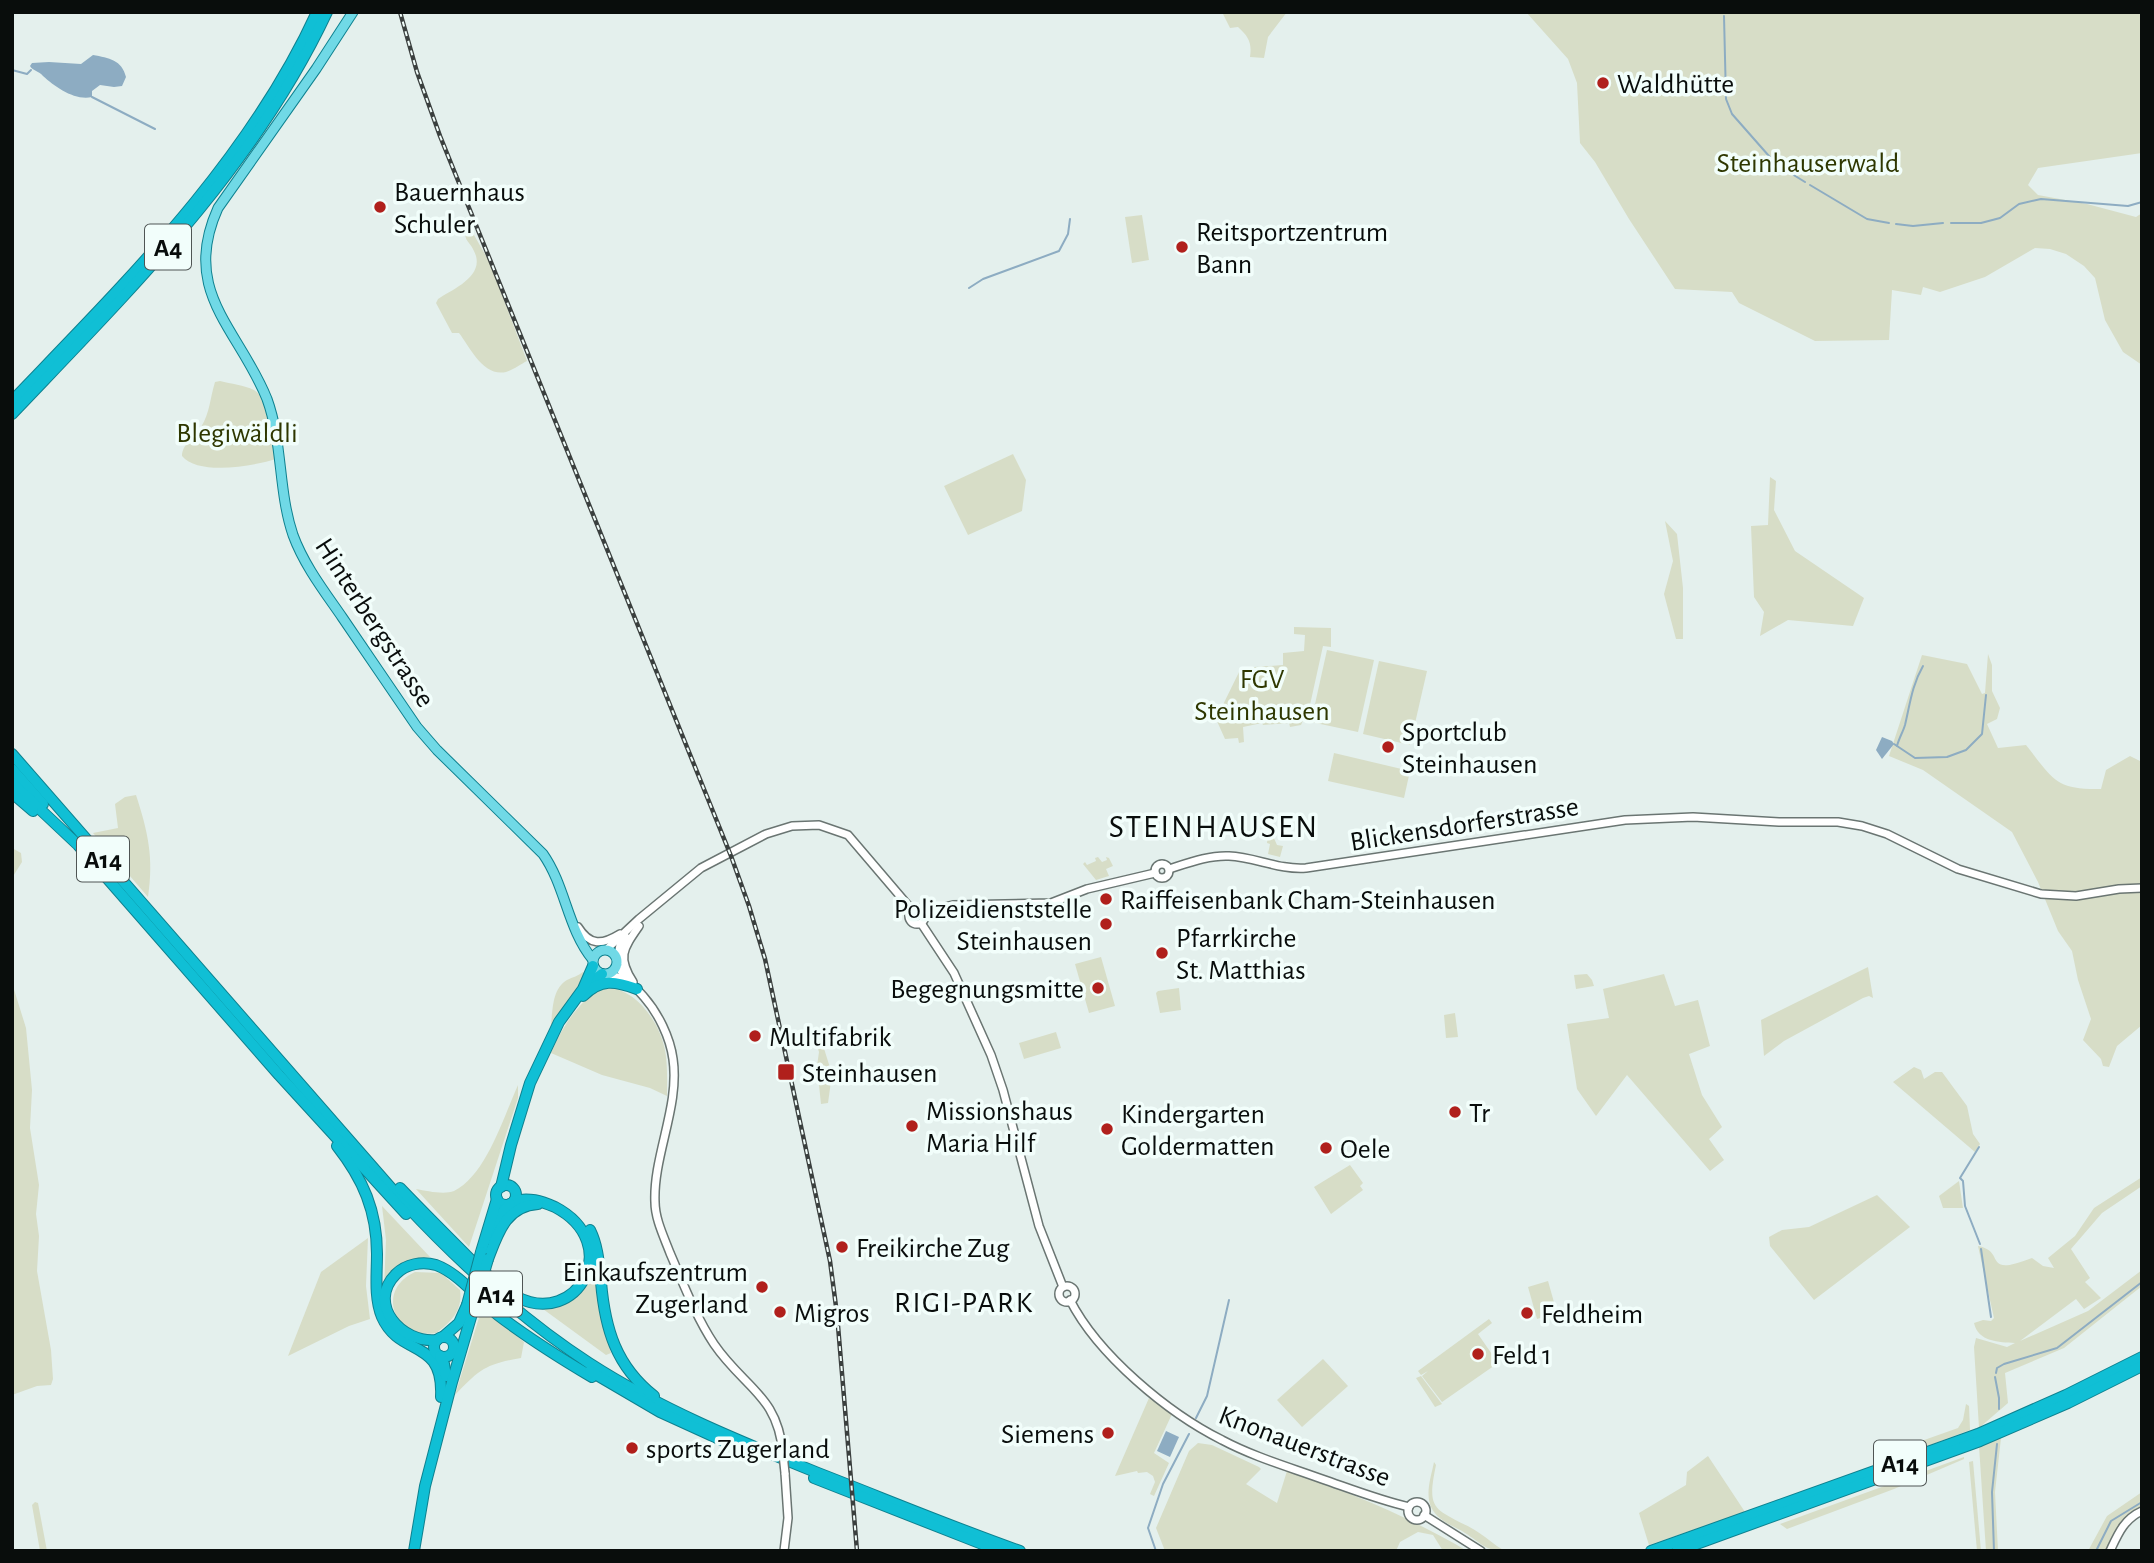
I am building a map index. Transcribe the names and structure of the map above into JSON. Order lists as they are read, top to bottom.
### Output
{
  "streets": {
    "highway": ["A4", "A14"],
    "main road": ["Hinterbergstrasse"],
    "street": ["Blickensdorferstrasse", "Knonauerstrasse"]
  },
  "crossings": [
    ["Blickensdorferstrasse", "Knonauerstrasse"]
  ],
  "districts": ["STEINHAUSEN", "RIGI-PARK"],
  "parks": ["Steinhauserwald", "Blegiwäldli", "FGV Steinhausen"],
  "places": {
    "other": [
      "Waldhütte",
      "Bauernhaus Schuler",
      "Reitsportzentrum Bann",
      "Sportclub Steinhausen",
      "Raiffeisenbank Cham-Steinhausen",
      "Polizeidienststelle Steinhausen",
      "Pfarrkirche St. Matthias",
      "Begegnungsmitte",
      "Multifabrik",
      "Tr",
      "Missionshaus Maria Hilf",
      "Kindergarten Goldermatten",
      "Oele",
      "Freikirche Zug",
      "Einkaufszentrum Zugerland",
      "Migros",
      "Feldheim",
      "Feld 1",
      "Siemens",
      "sports Zugerland"
    ],
    "transit": ["Steinhausen"]
  }
}
